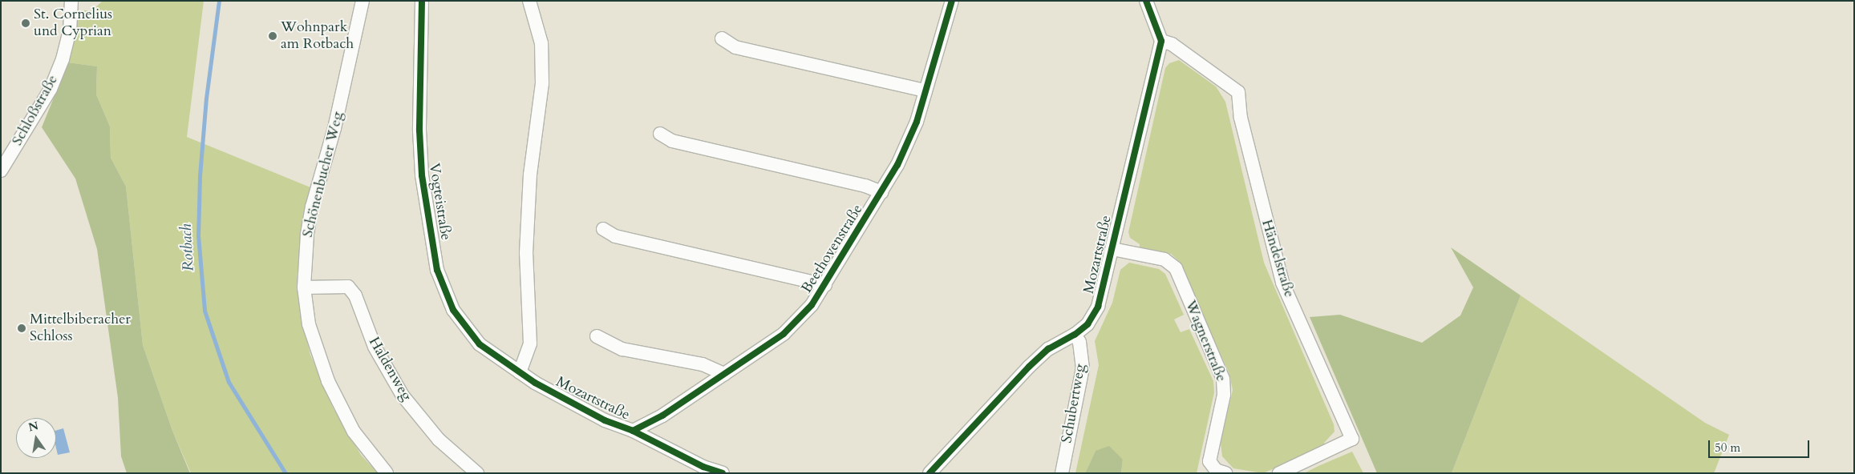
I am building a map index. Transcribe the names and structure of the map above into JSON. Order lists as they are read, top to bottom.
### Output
{
  "streets": {
    "street": [
      "Schloßstraße",
      "Schönenbucher Weg",
      "Vogteistraße",
      "Beethovenstraße",
      "Mozartstraße",
      "Händelstraße",
      "Wagnerstraße",
      "Haldenweg",
      "Schubertweg"
    ]
  },
  "crossings": [
    ["Schönenbucher Weg", "Haldenweg"],
    ["Vogteistraße", "Mozartstraße"],
    ["Beethovenstraße", "Mozartstraße"],
    ["Mozartstraße", "Händelstraße"],
    ["Mozartstraße", "Wagnerstraße"],
    ["Mozartstraße", "Schubertweg"]
  ],
  "water": ["Rotbach"],
  "places": ["St. Cornelius und Cyprian", "Wohnpark am Rotbach", "Mittelbiberacher Schloss"],
  "scale_bar": "50 m",
  "north": "top"
}
